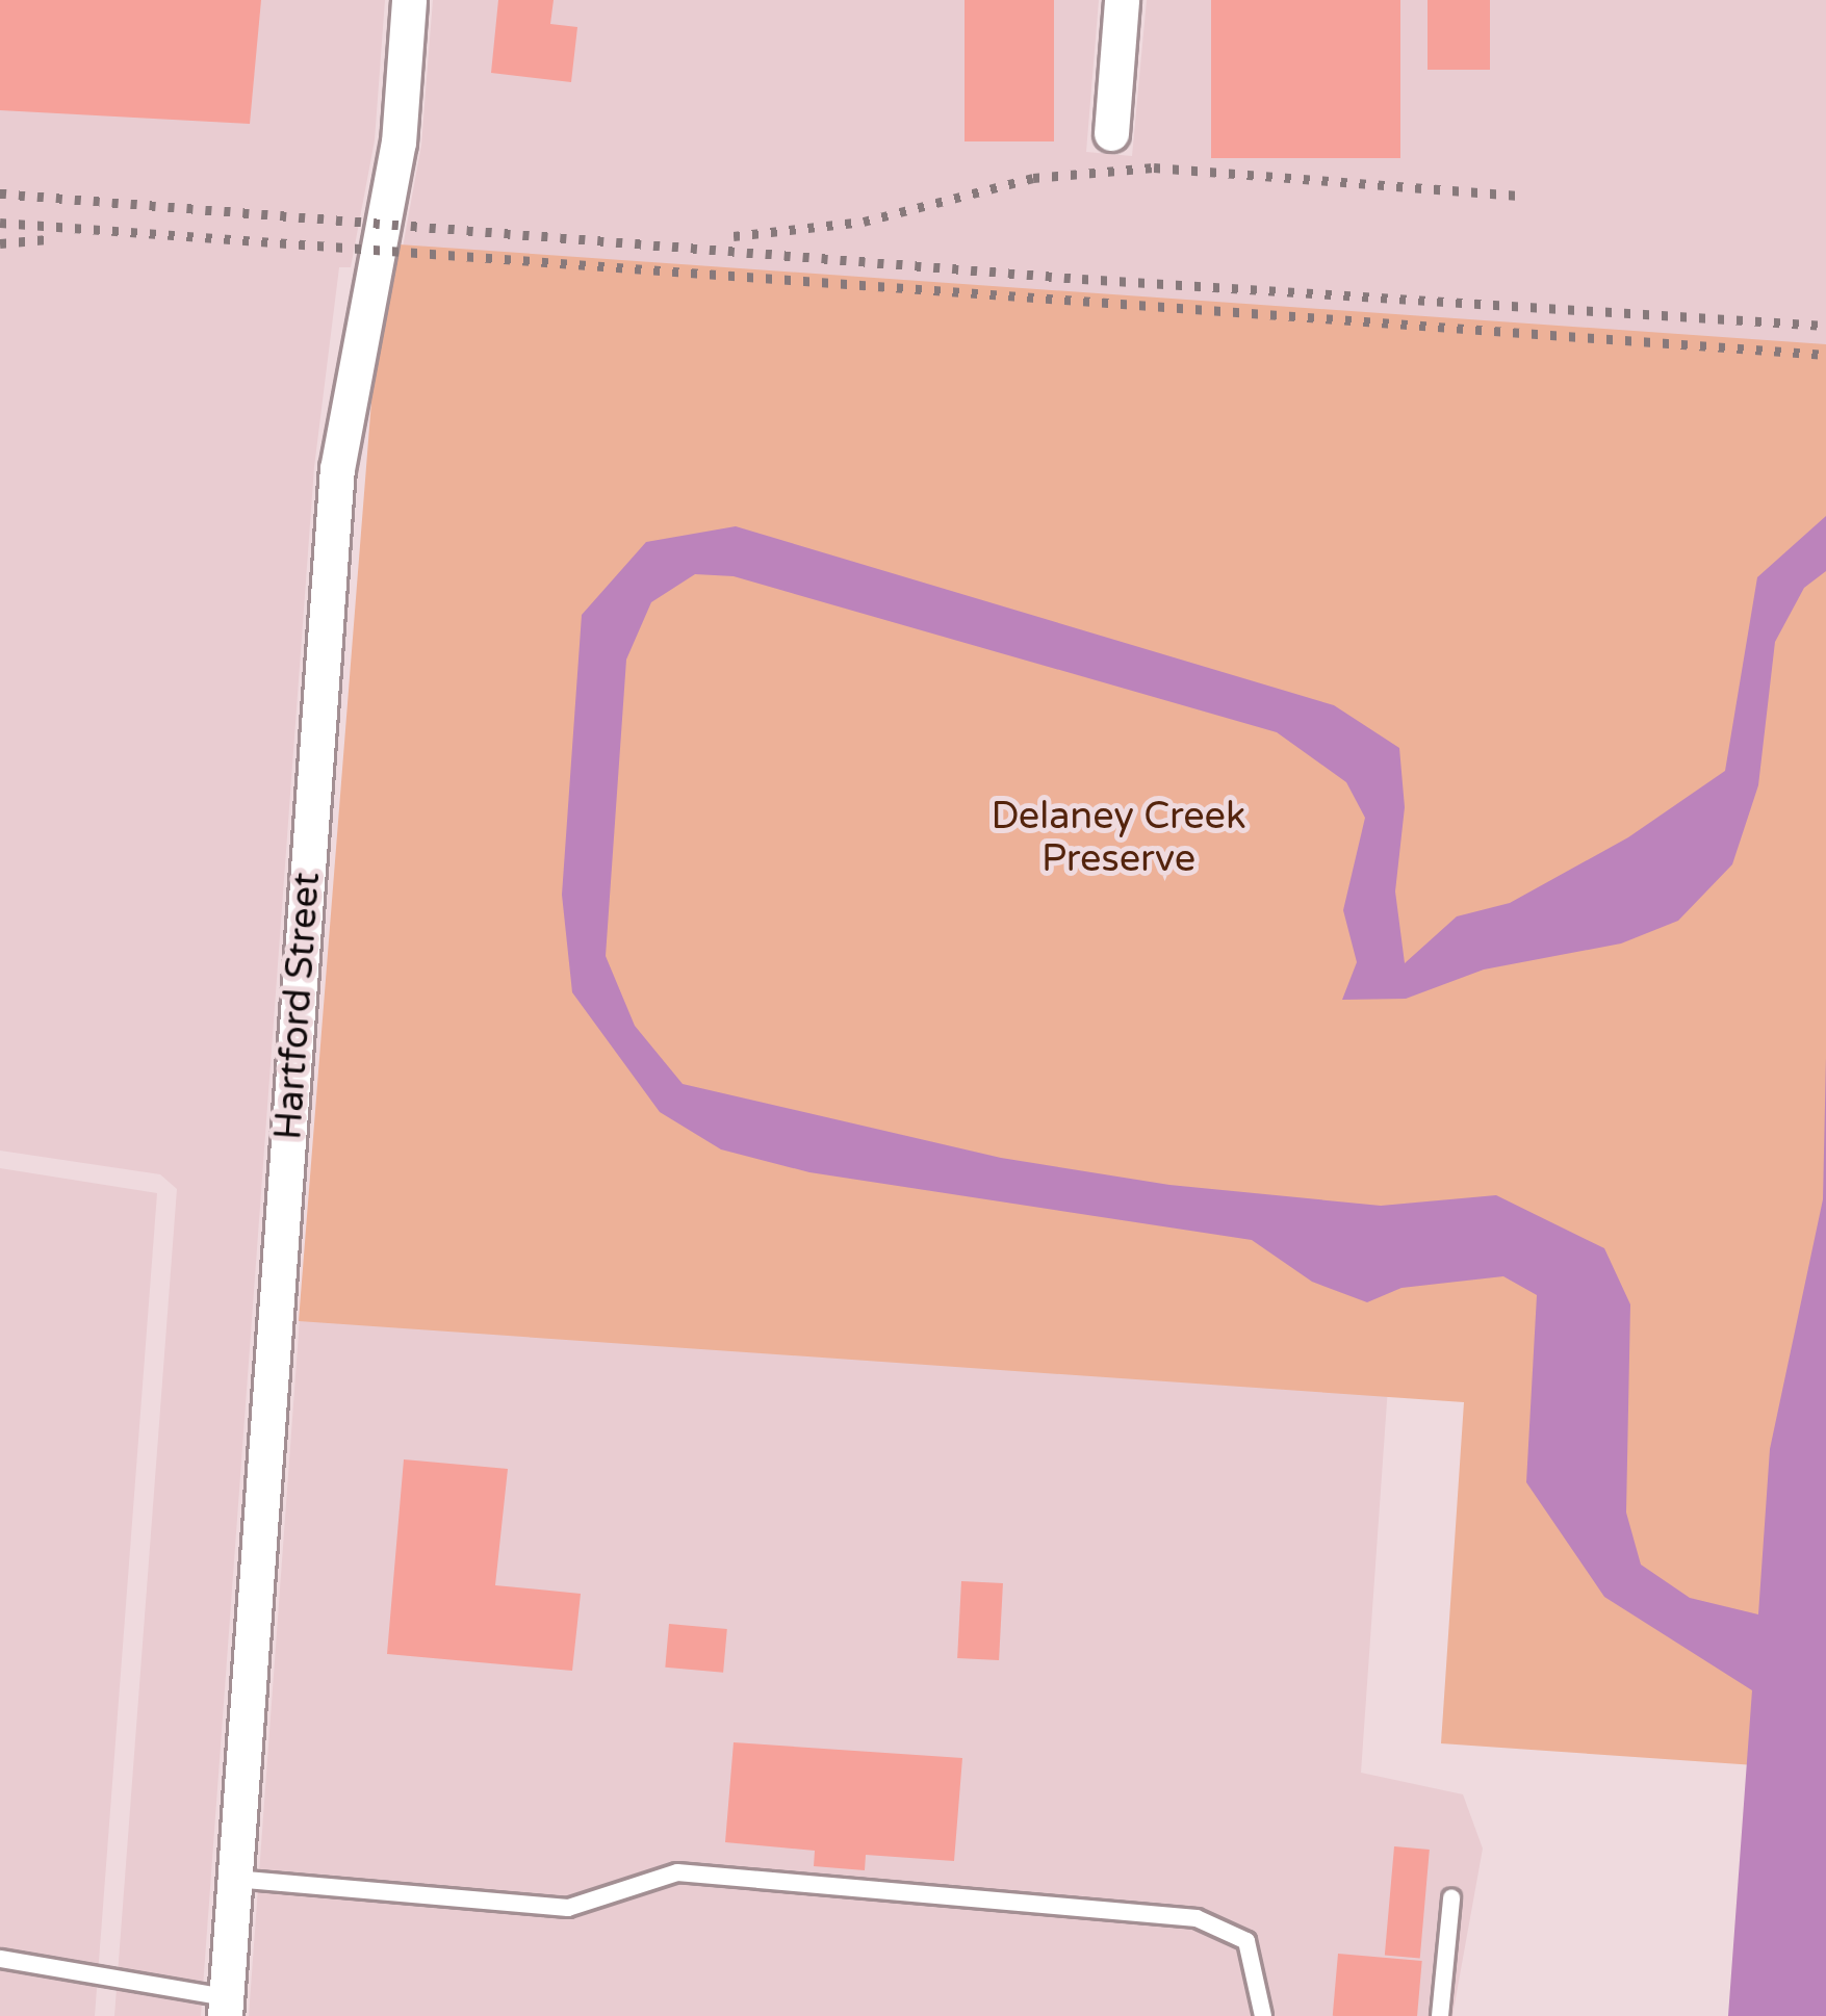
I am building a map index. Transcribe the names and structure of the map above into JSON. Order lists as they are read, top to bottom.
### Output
{
  "streets": {
    "street": ["Hartford Street"]
  },
  "parks": ["Delaney Creek Preserve"]
}
